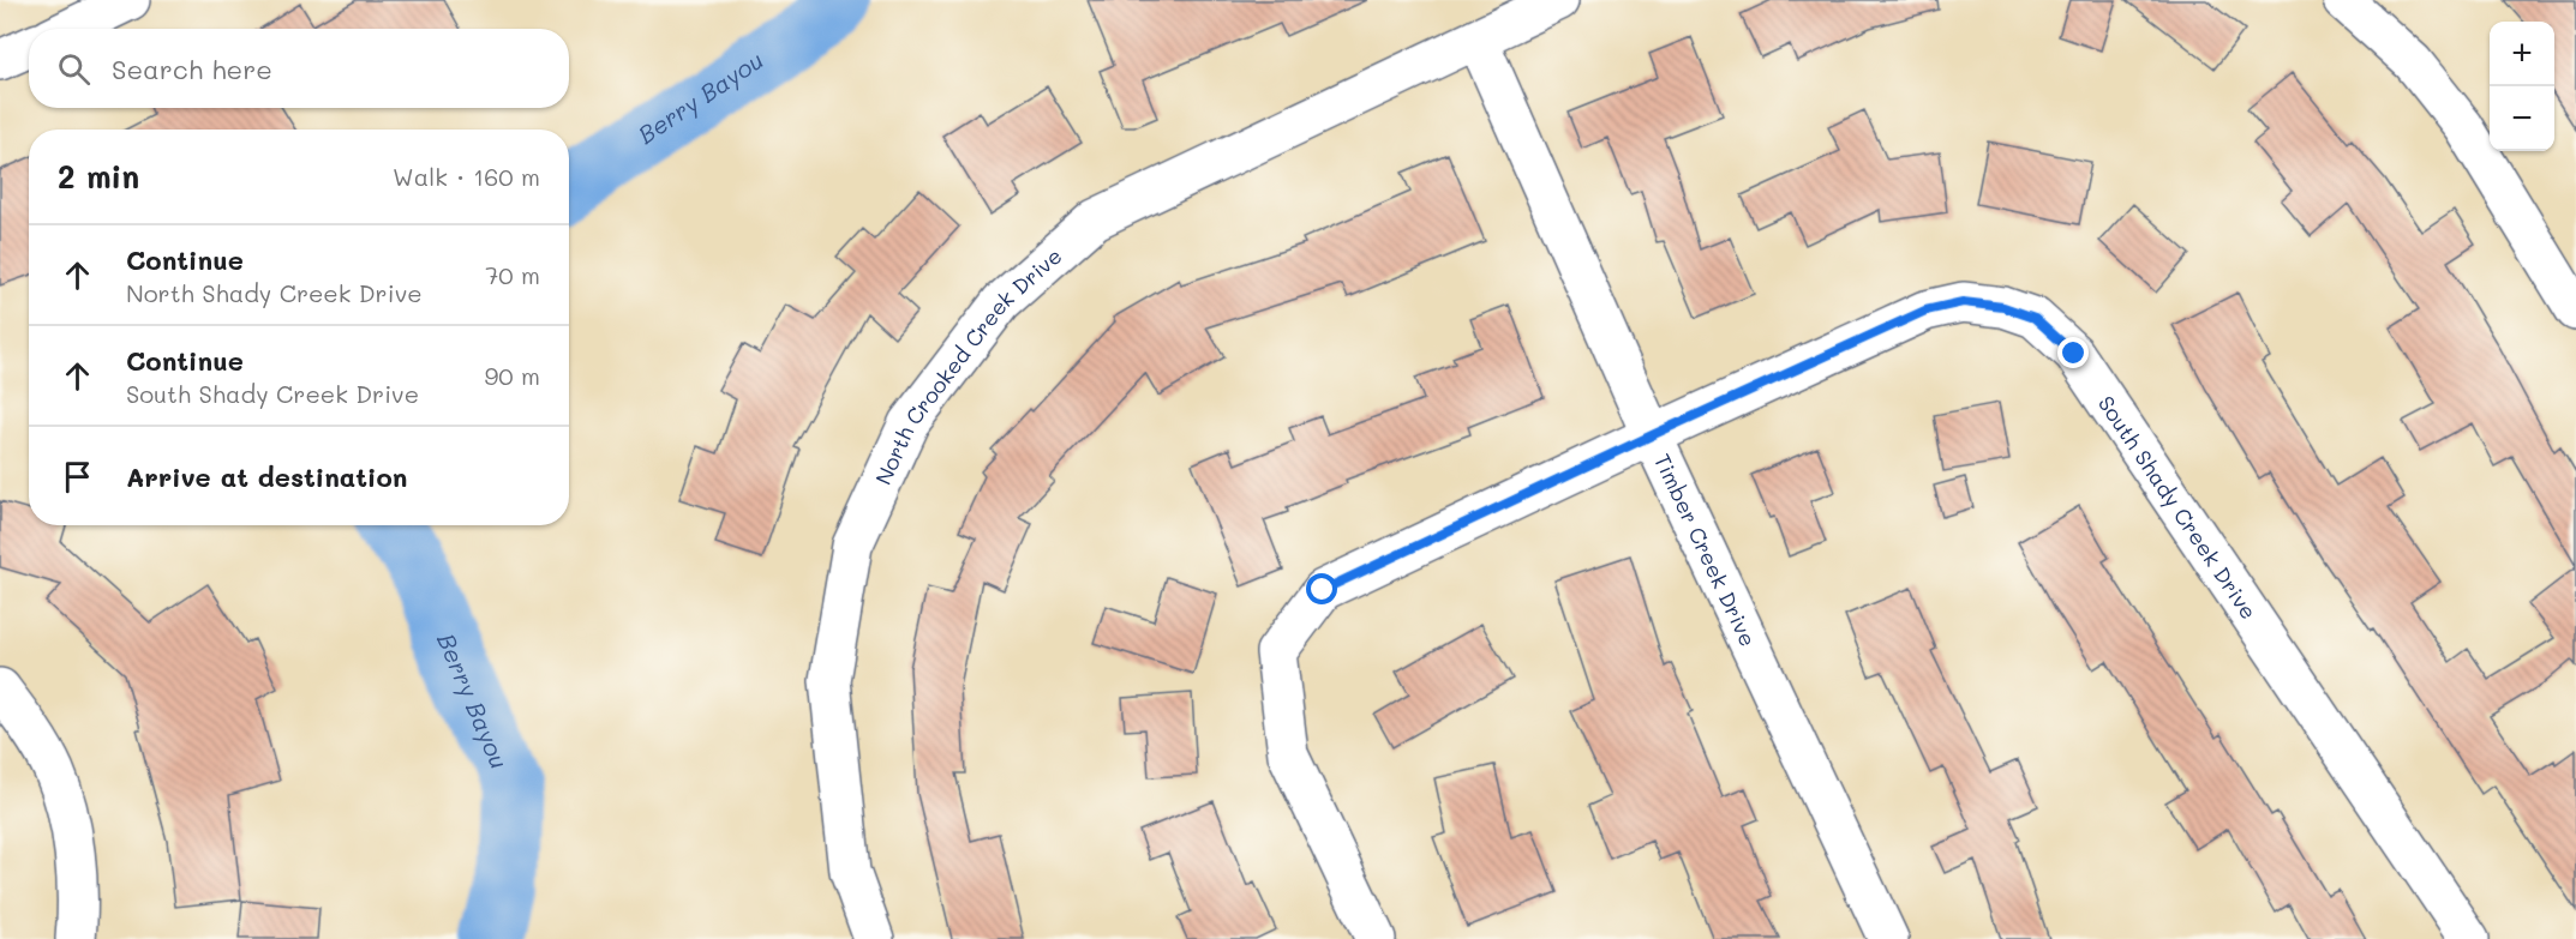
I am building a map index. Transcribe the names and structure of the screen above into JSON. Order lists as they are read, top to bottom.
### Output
{
  "streets": {
    "street": ["North Crooked Creek Drive", "South Shady Creek Drive", "Timber Creek Drive"]
  },
  "crossings": [
    ["North Crooked Creek Drive", "Timber Creek Drive"],
    ["South Shady Creek Drive", "Timber Creek Drive"]
  ],
  "water": ["Berry Bayou"],
  "page": {
    "map_buttons": ["+", "−"],
    "search": "Search here",
    "heading": ["2 min", "Walk · 160 m"],
    "list": [
      ["Continue", "North Shady Creek Drive", "70 m"],
      ["Continue", "South Shady Creek Drive", "90 m"],
      "Arrive at destination"
    ]
  }
}
